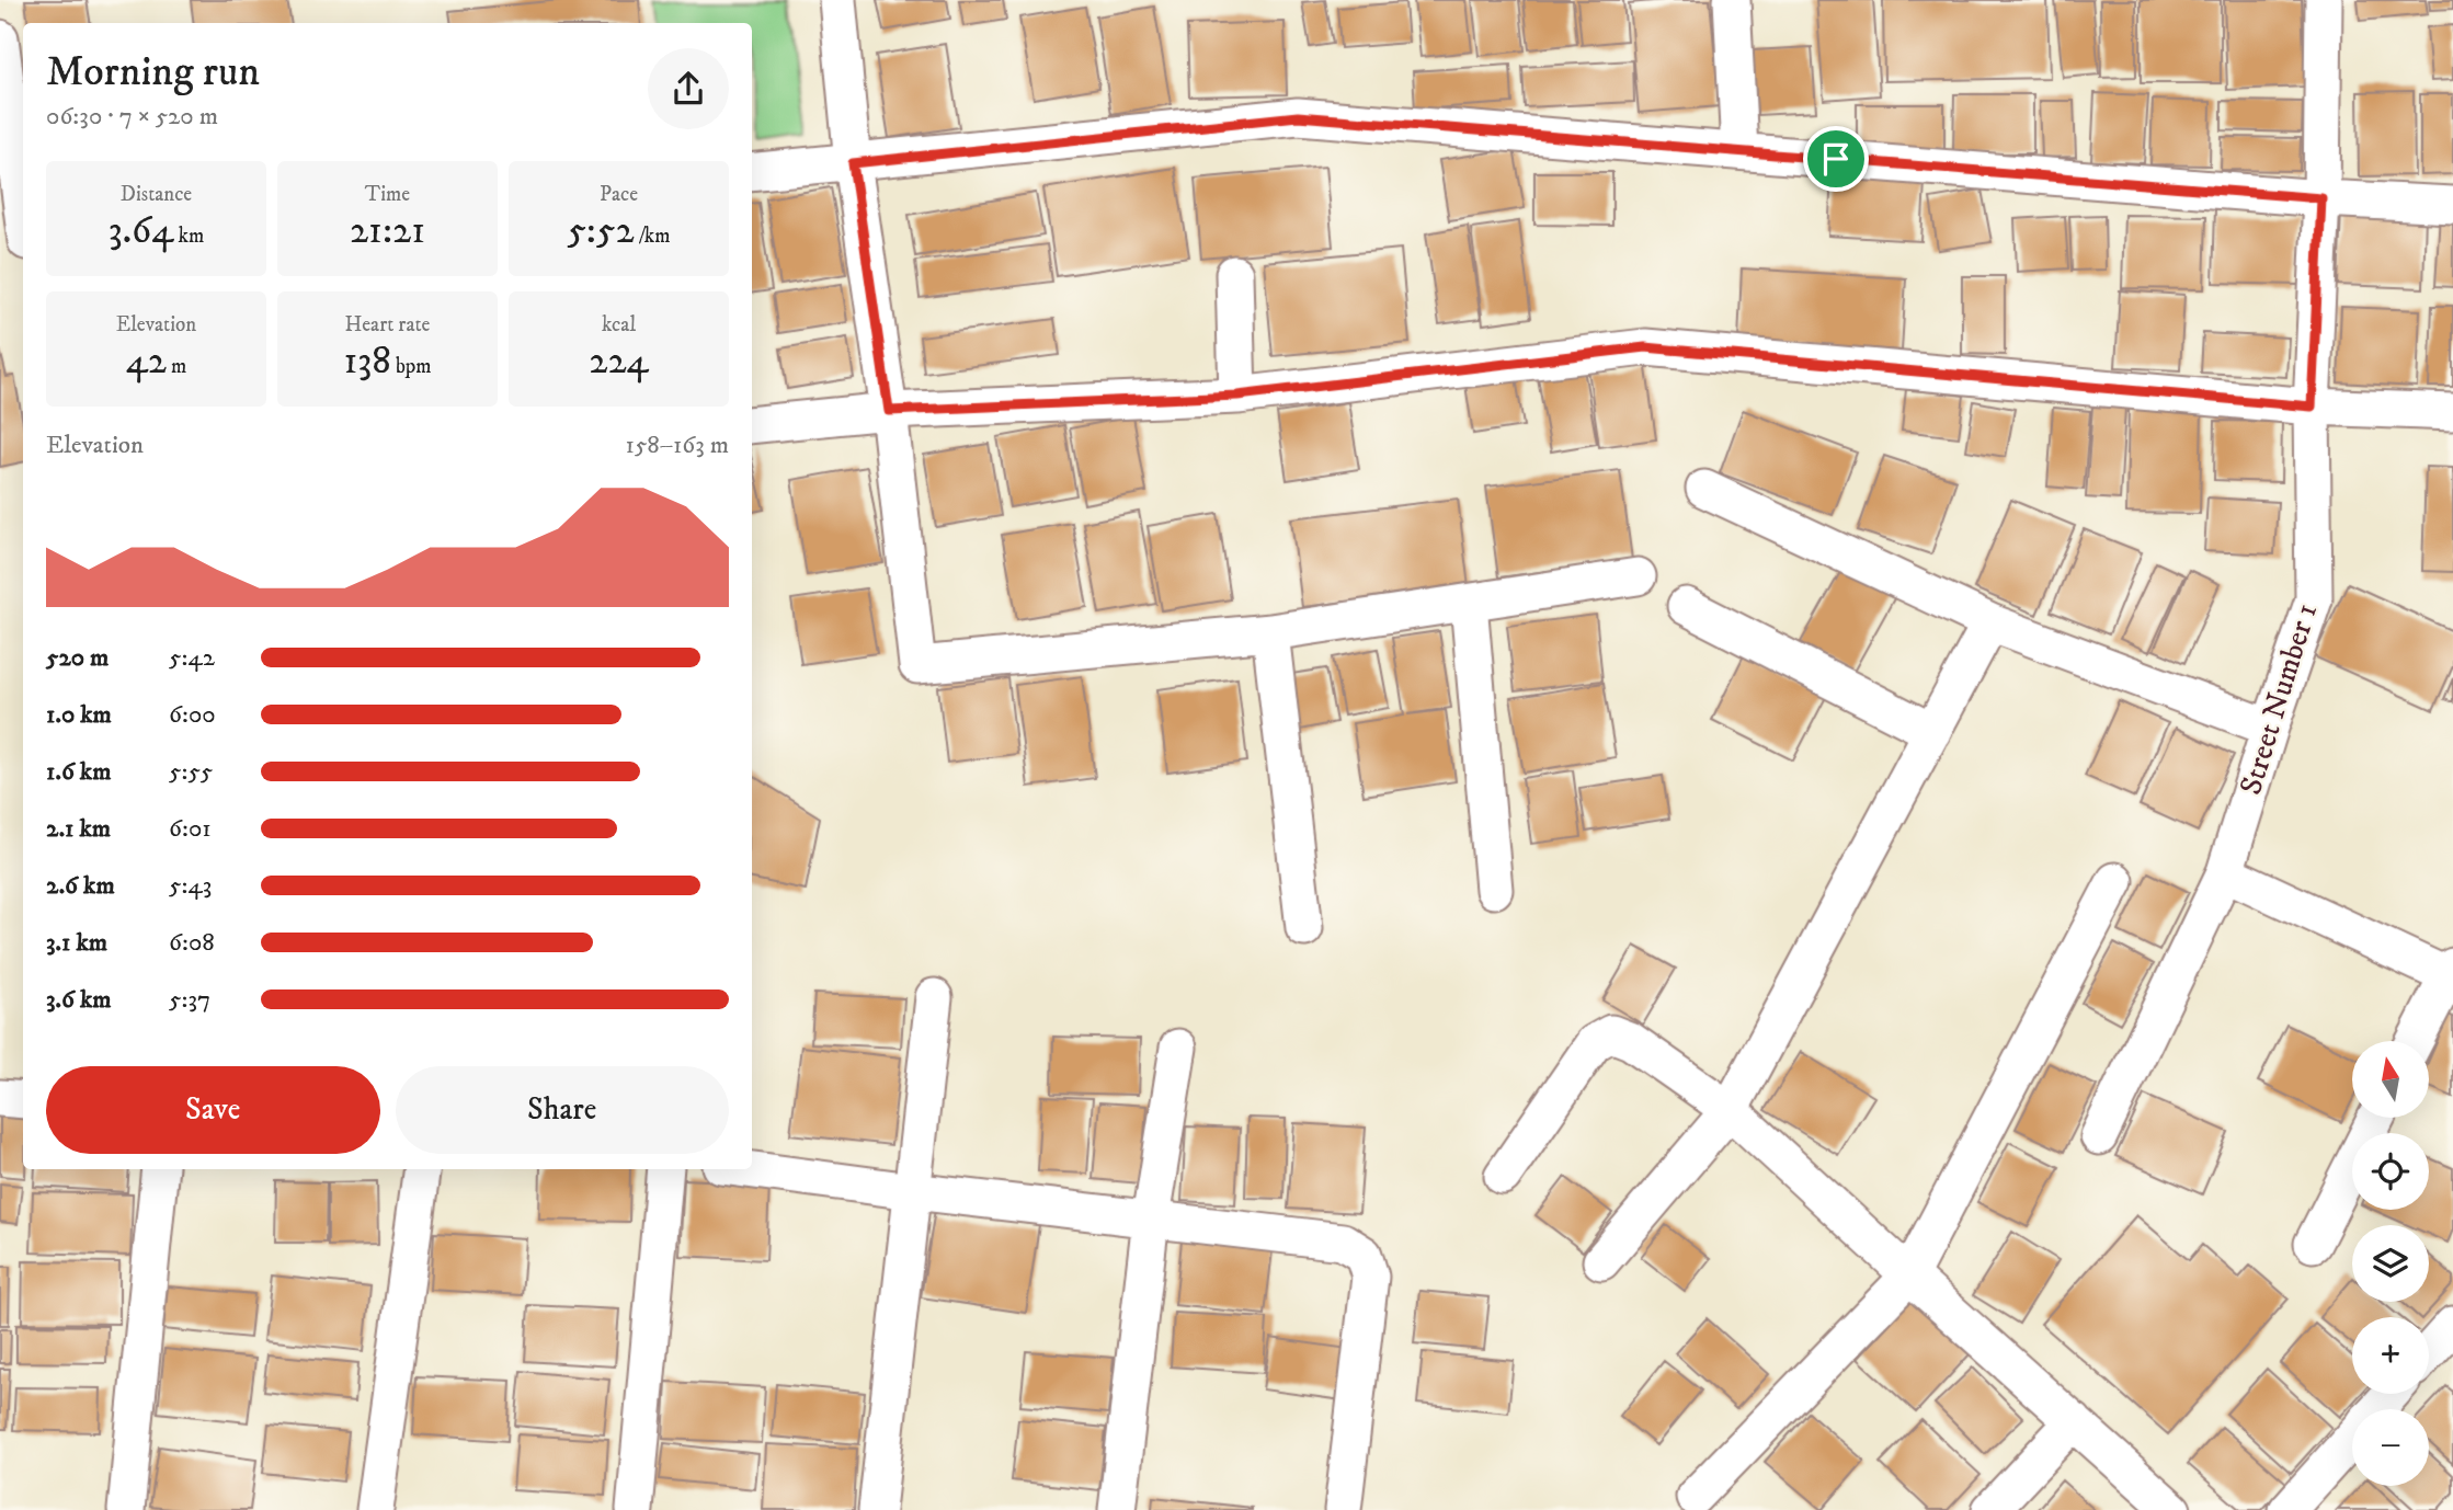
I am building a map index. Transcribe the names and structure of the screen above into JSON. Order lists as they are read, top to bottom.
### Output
{
  "streets": {
    "street": ["Street Number 1"]
  },
  "north": "top",
  "page": {
    "heading": ["Morning run", "06:30 · 7 × 520 m"],
    "stats": [
      ["Distance", "3.64 km"],
      ["Time", "21:21"],
      ["Pace", "5:52 /km"],
      ["Elevation", "42 m"],
      ["Heart rate", "138 bpm"],
      ["kcal", "224"]
    ],
    "chart": ["Elevation", "158–163 m"],
    "list": [
      {
        "name": "520 m",
        "note": "5:42"
      },
      {
        "name": "1.0 km",
        "note": "6:00"
      },
      {
        "name": "1.6 km",
        "note": "5:55"
      },
      {
        "name": "2.1 km",
        "note": "6:01"
      },
      {
        "name": "2.6 km",
        "note": "5:43"
      },
      {
        "name": "3.1 km",
        "note": "6:08"
      },
      {
        "name": "3.6 km",
        "note": "5:37"
      }
    ],
    "map_buttons": ["+", "−"],
    "buttons": ["Save", "Share"]
  }
}
